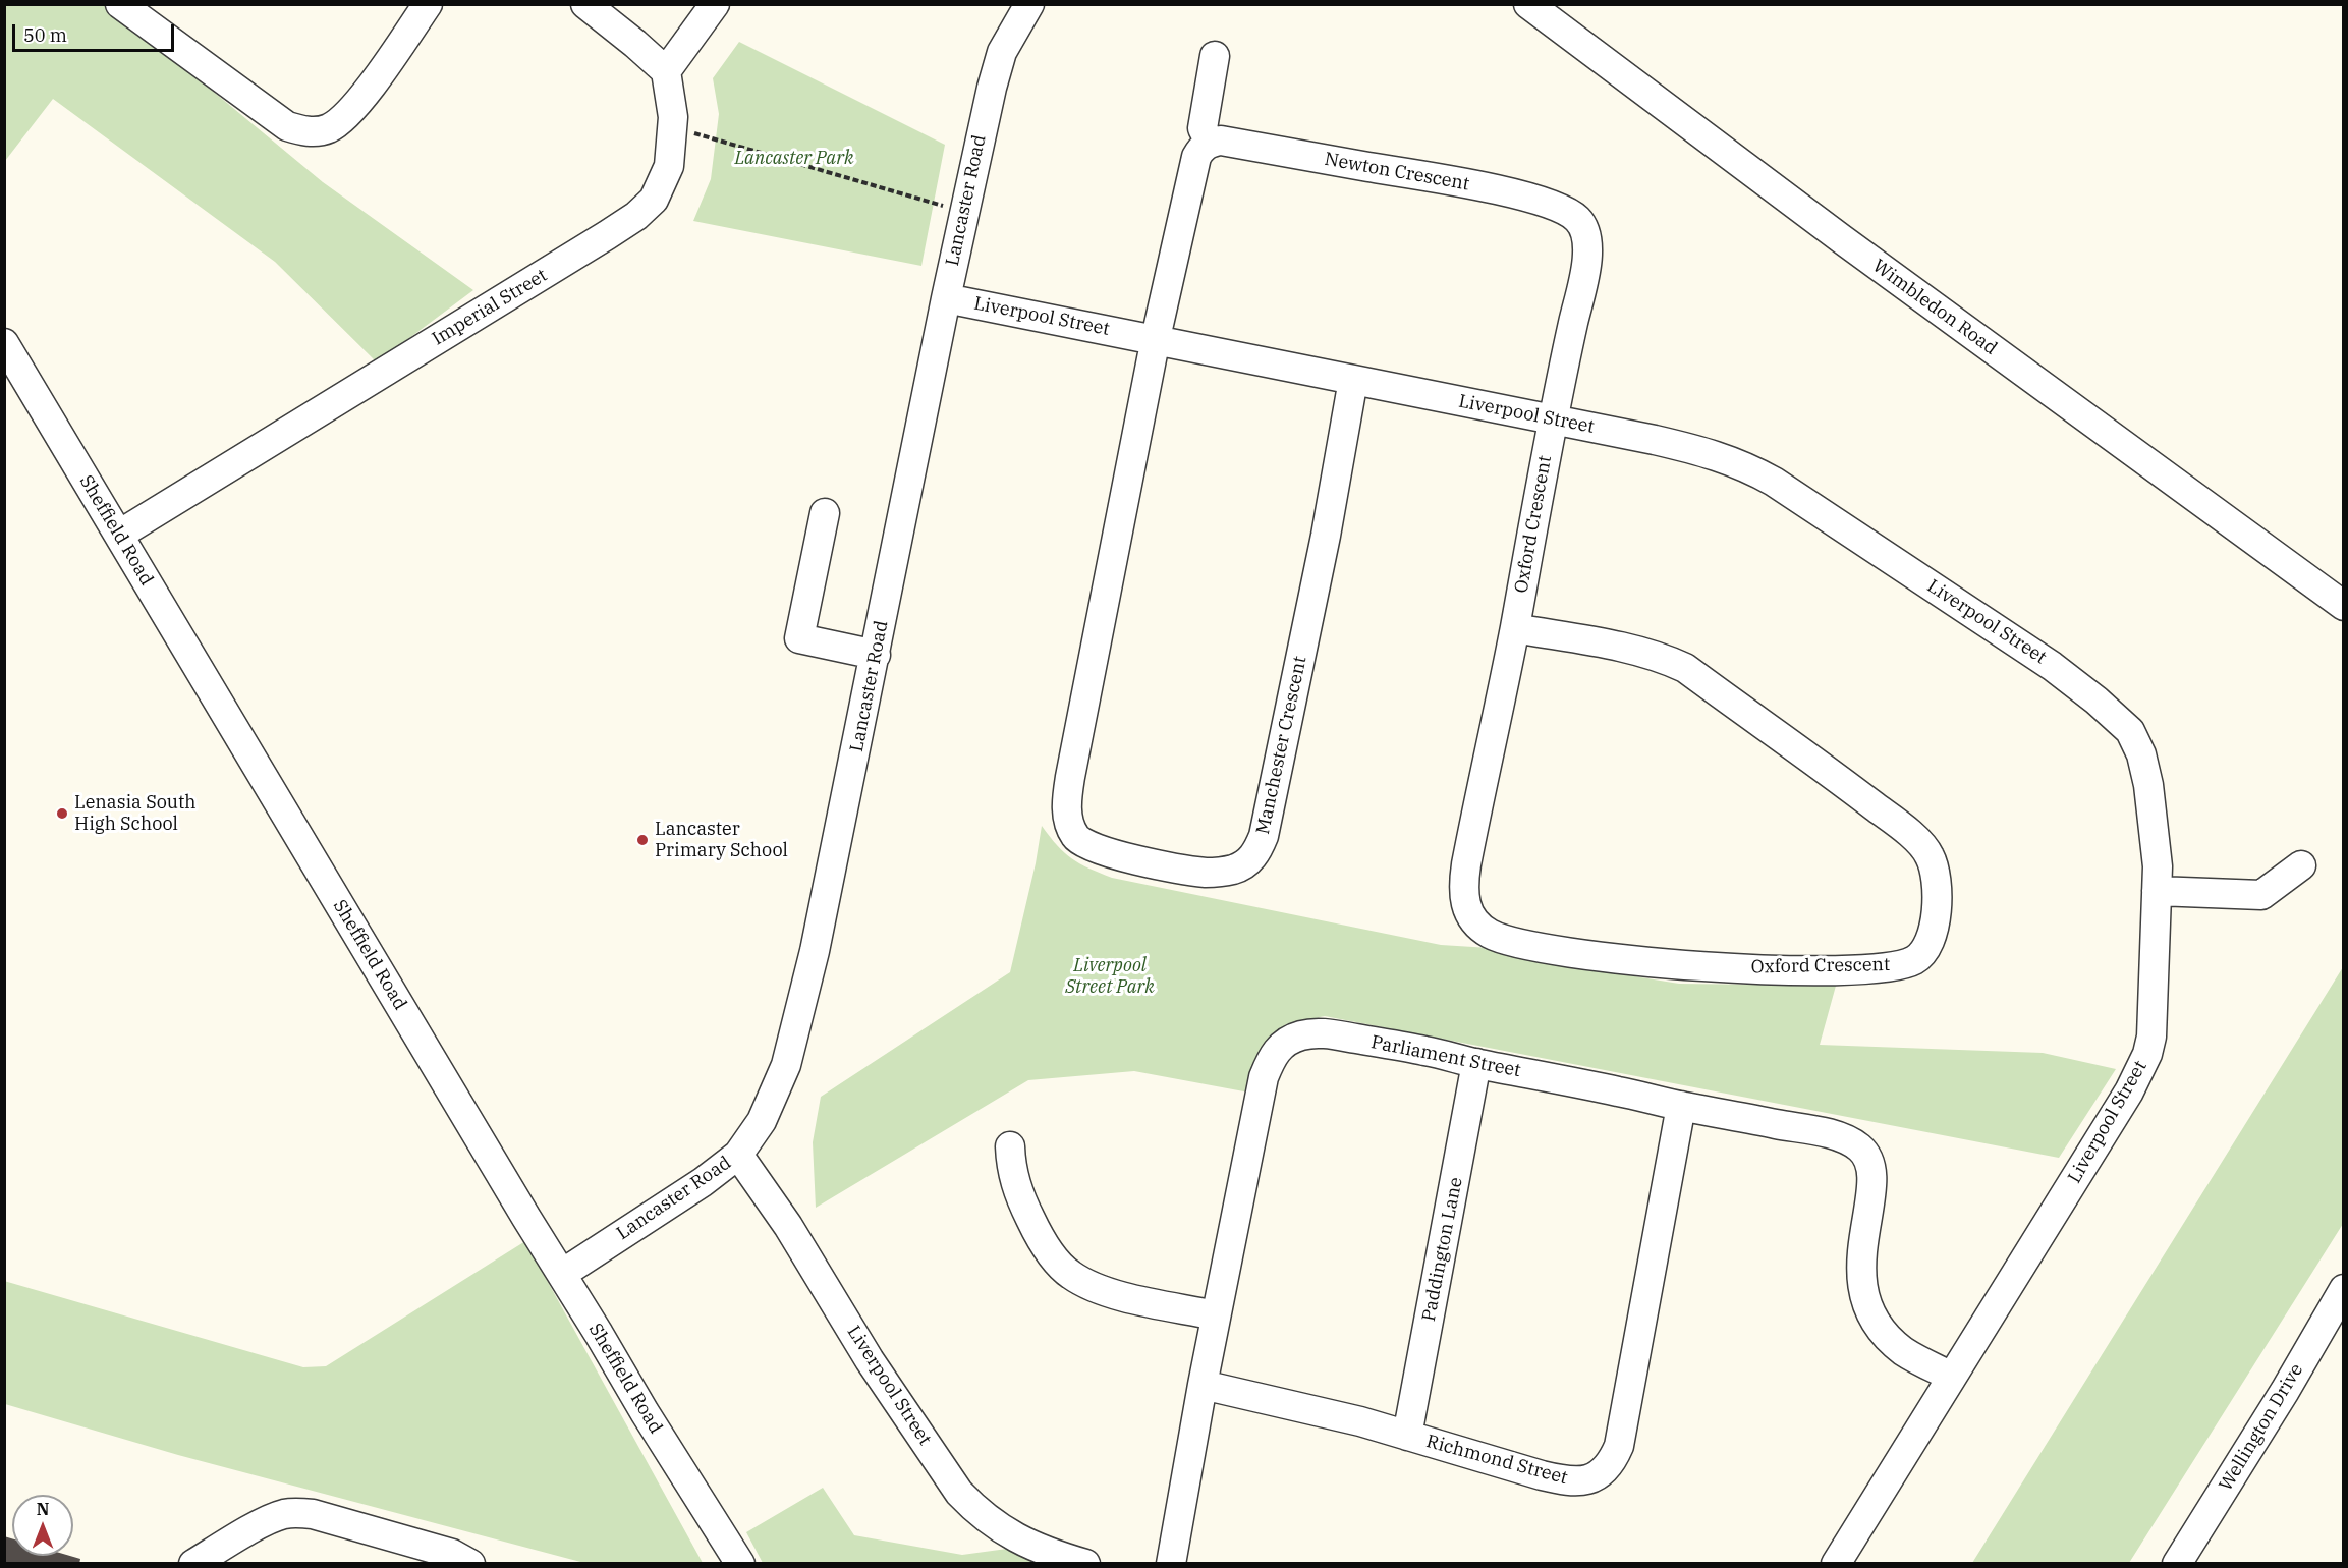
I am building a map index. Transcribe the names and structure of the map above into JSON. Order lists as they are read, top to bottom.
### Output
{
  "streets": {
    "street": [
      "Newton Crescent",
      "Lancaster Road",
      "Imperial Street",
      "Wimbledon Road",
      "Liverpool Street",
      "Oxford Crescent",
      "Sheffield Road",
      "Manchester Crescent",
      "Parliament Street",
      "Paddington Lane",
      "Wellington Drive",
      "Richmond Street"
    ]
  },
  "crossings": [
    ["Newton Crescent", "Liverpool Street"],
    ["Newton Crescent", "Oxford Crescent"],
    ["Lancaster Road", "Liverpool Street"],
    ["Lancaster Road", "Sheffield Road"],
    ["Imperial Street", "Sheffield Road"],
    ["Liverpool Street", "Oxford Crescent"],
    ["Liverpool Street", "Manchester Crescent"],
    ["Liverpool Street", "Parliament Street"],
    ["Parliament Street", "Paddington Lane"],
    ["Parliament Street", "Richmond Street"],
    ["Paddington Lane", "Richmond Street"]
  ],
  "parks": ["Lancaster Park", "Liverpool Street Park"],
  "places": ["Lenasia South High School", "Lancaster Primary School"],
  "scale_bar": "50 m",
  "north": "top"
}
